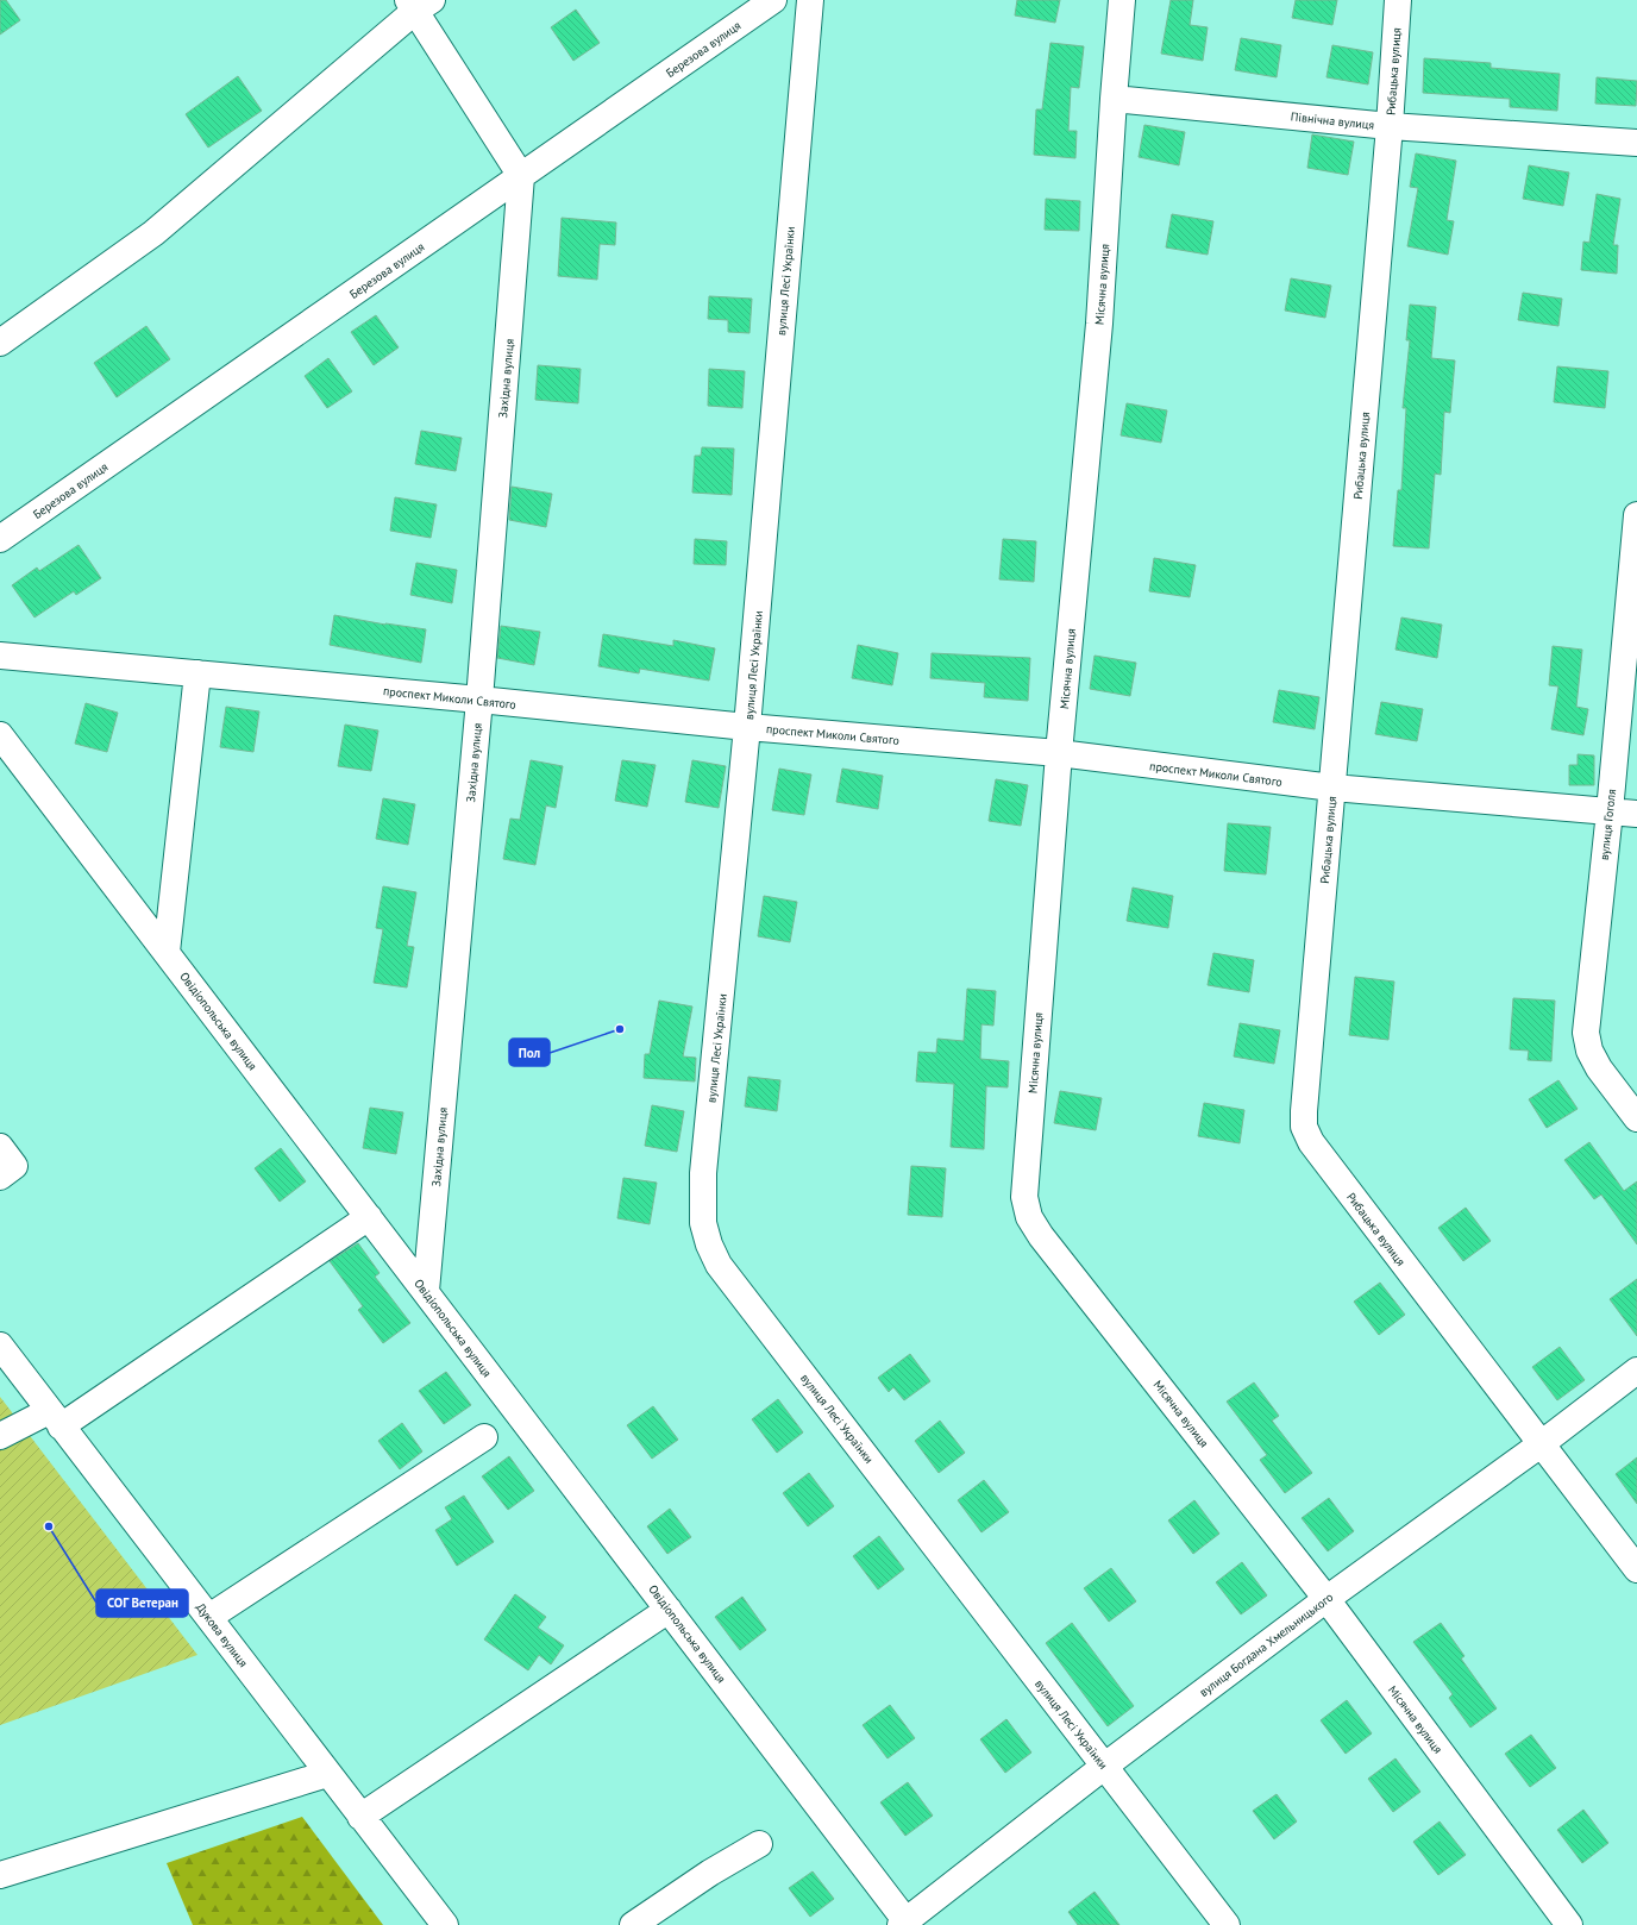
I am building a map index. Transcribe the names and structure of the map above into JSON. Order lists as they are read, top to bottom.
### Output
{
  "streets": {
    "street": [
      "Березова вулиця",
      "Рибацька вулиця",
      "Північна вулиця",
      "вулиця Лесі Українки",
      "Місячна вулиця",
      "Західна вулиця",
      "проспект Миколи Святого",
      "вулиця Гоголя",
      "Овідіопольська вулиця",
      "Дукова вулиця",
      "вулиця Богдана Хмельницького"
    ]
  },
  "crossings": [
    ["Березова вулиця", "Західна вулиця"],
    ["Рибацька вулиця", "Північна вулиця"],
    ["Рибацька вулиця", "проспект Миколи Святого"],
    ["Рибацька вулиця", "вулиця Богдана Хмельницького"],
    ["Північна вулиця", "Місячна вулиця"],
    ["вулиця Лесі Українки", "проспект Миколи Святого"],
    ["вулиця Лесі Українки", "вулиця Богдана Хмельницького"],
    ["Місячна вулиця", "проспект Миколи Святого"],
    ["Місячна вулиця", "вулиця Богдана Хмельницького"],
    ["Західна вулиця", "проспект Миколи Святого"],
    ["Західна вулиця", "Овідіопольська вулиця"],
    ["проспект Миколи Святого", "вулиця Гоголя"],
    ["Овідіопольська вулиця", "вулиця Богдана Хмельницького"]
  ],
  "places": ["Пол", "СОГ Ветеран"]
}
